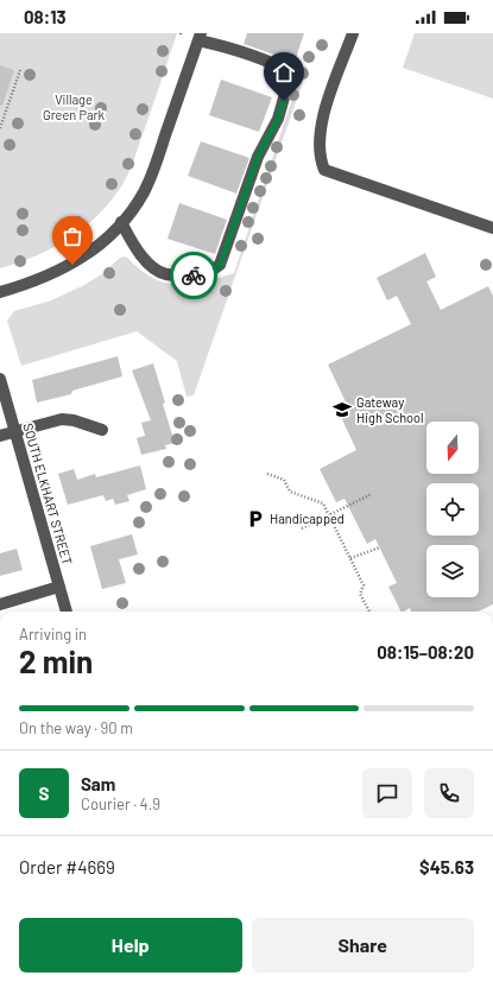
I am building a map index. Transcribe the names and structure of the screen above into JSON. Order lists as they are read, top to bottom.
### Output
{
  "streets": {
    "street": ["SOUTH ELKHART STREET"]
  },
  "parks": ["Village Green Park"],
  "places": {
    "school or university": ["Gateway High School"],
    "parking": ["Handicapped"]
  },
  "north": "bottom",
  "page": {
    "status": "08:13",
    "heading": ["2 min", "Arriving in", "08:15–08:20"],
    "panel": [
      "Sam",
      "Courier · 4.9",
      "Order #4669",
      "$45.63"
    ],
    "bar": "On the way · 90 m",
    "round": "S",
    "buttons": ["Help", "Share"]
  }
}
